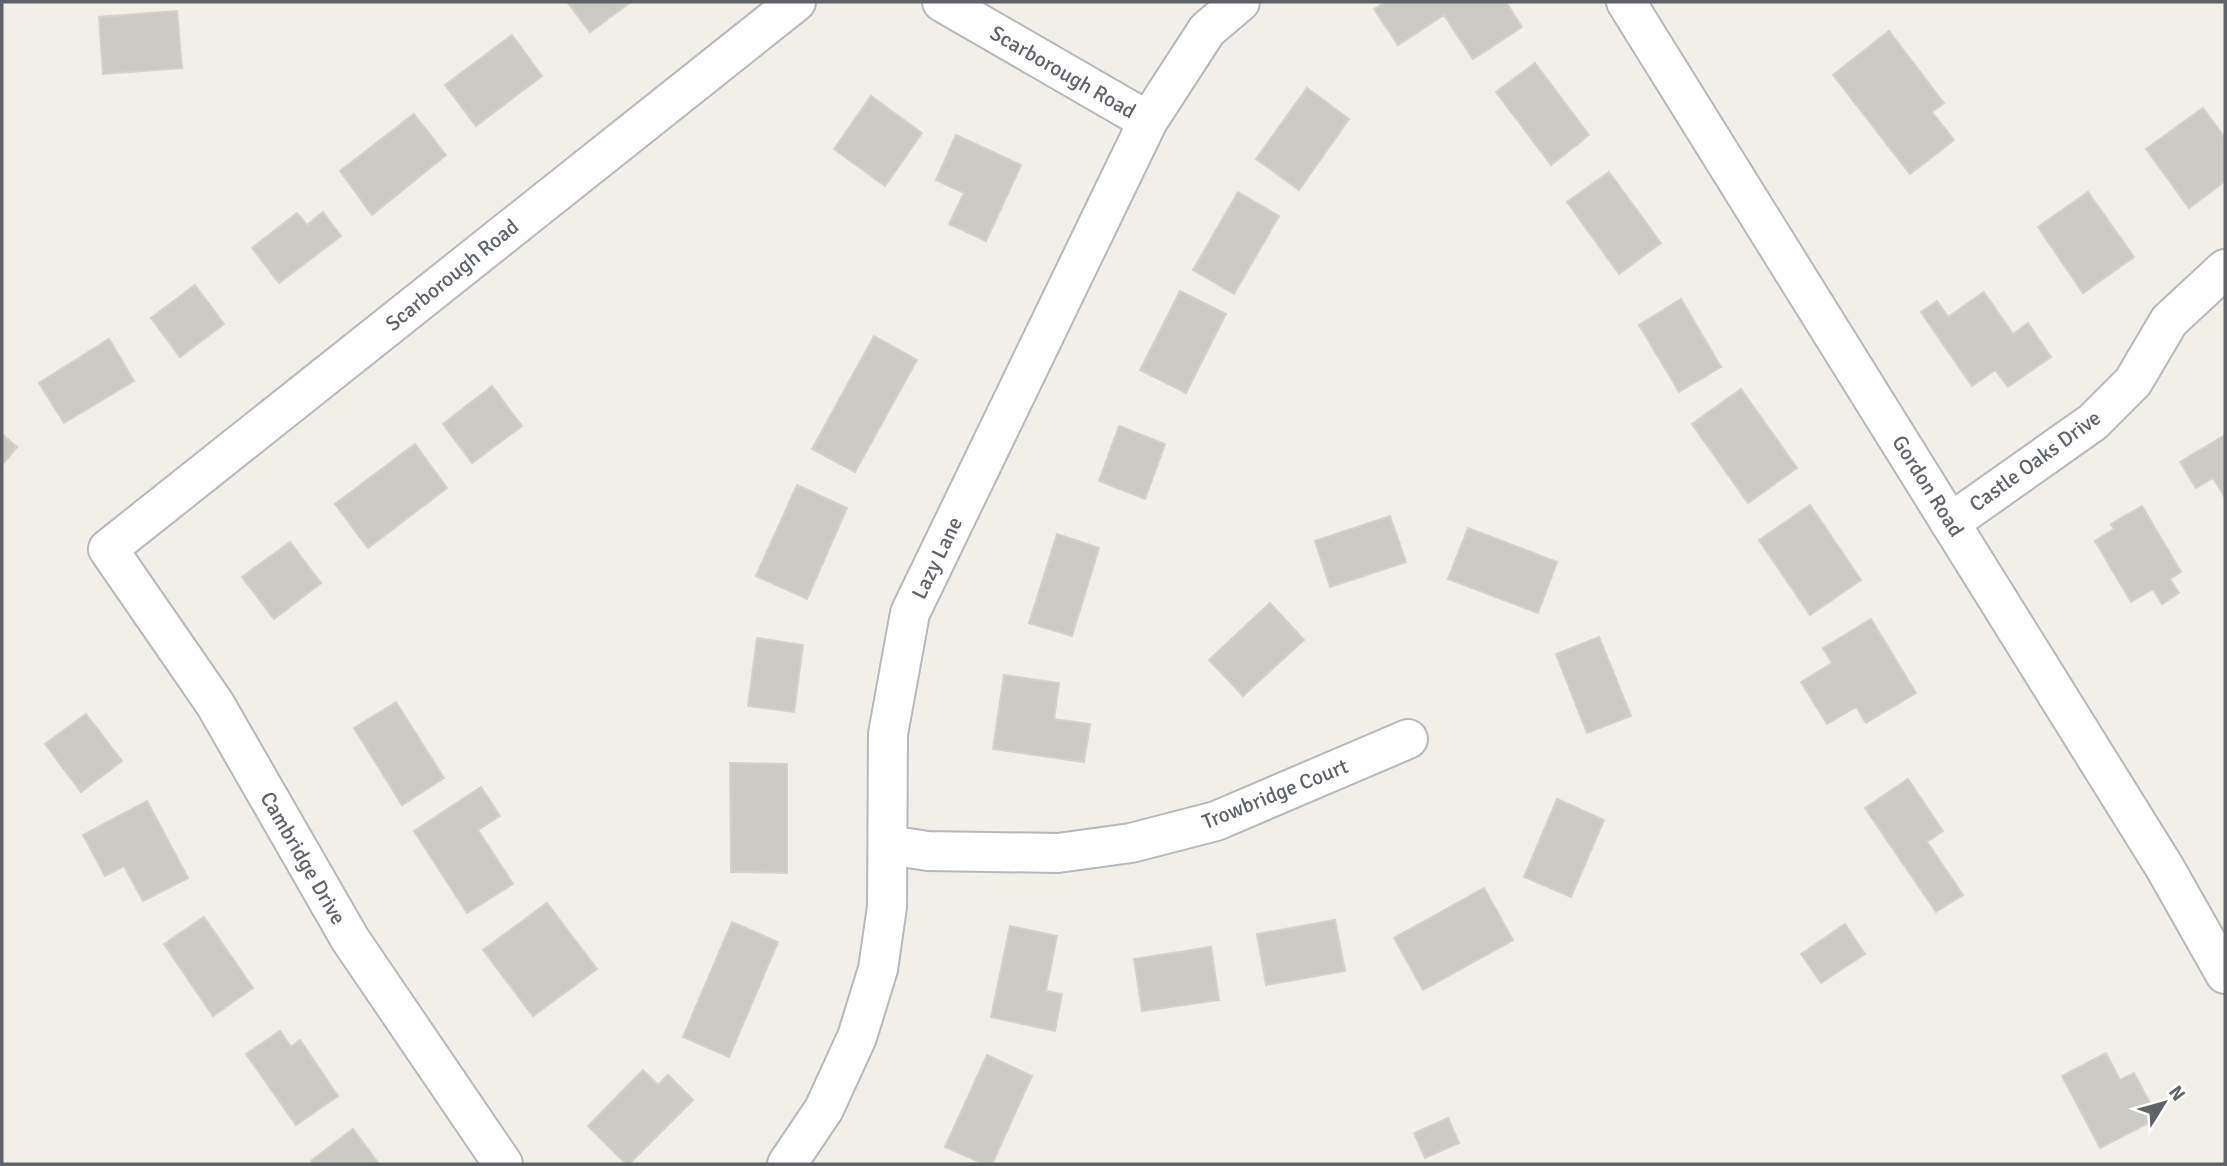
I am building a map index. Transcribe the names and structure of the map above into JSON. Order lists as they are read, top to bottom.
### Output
{
  "streets": {
    "street": [
      "Scarborough Road",
      "Castle Oaks Drive",
      "Gordon Road",
      "Lazy Lane",
      "Trowbridge Court",
      "Cambridge Drive"
    ]
  },
  "crossings": [
    ["Scarborough Road", "Lazy Lane"],
    ["Scarborough Road", "Cambridge Drive"],
    ["Castle Oaks Drive", "Gordon Road"],
    ["Lazy Lane", "Trowbridge Court"]
  ],
  "north": "top right"
}
